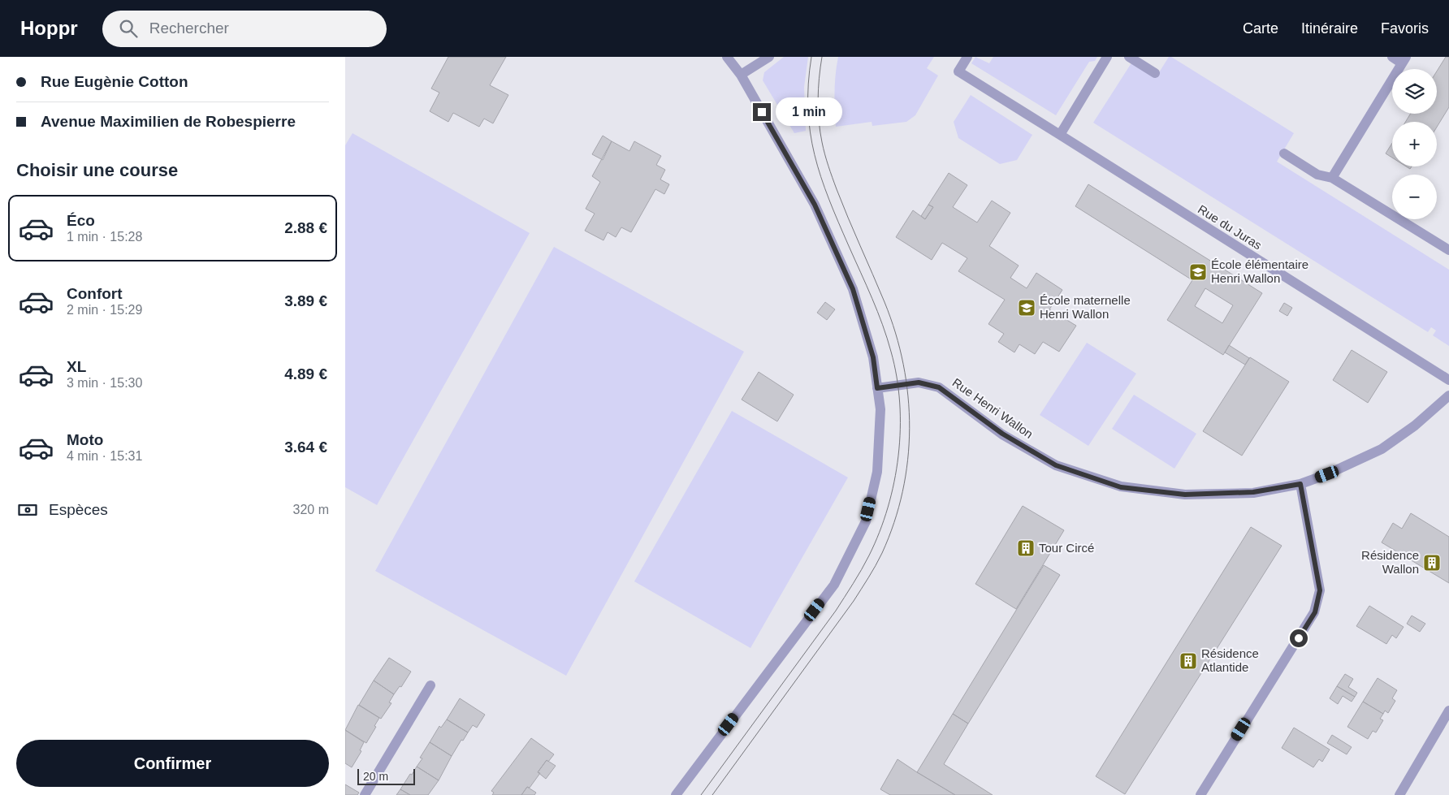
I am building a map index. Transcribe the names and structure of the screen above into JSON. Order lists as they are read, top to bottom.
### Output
{
  "streets": {
    "street": ["Rue du Juras", "Rue Henri Wallon"]
  },
  "places": {
    "school or university": ["École élémentaire Henri Wallon", "École maternelle Henri Wallon"],
    "building": ["Tour Circé", "Résidence Wallon", "Résidence Atlantide"]
  },
  "scale_bar": "20 m",
  "page": {
    "header": "Hoppr",
    "search": "Rechercher",
    "nav": ["Carte", "Itinéraire", "Favoris"],
    "banner": ["Rue Eugènie Cotton", "Avenue Maximilien de Robespierre"],
    "map_buttons": ["+", "−"],
    "bubble": "1 min",
    "heading": "Choisir une course",
    "list": [
      {
        "name": "Éco",
        "note": "1 min · 15:28",
        "value": "2.88 €"
      },
      {
        "name": "Confort",
        "note": "2 min · 15:29",
        "value": "3.89 €"
      },
      {
        "name": "XL",
        "note": "3 min · 15:30",
        "value": "4.89 €"
      },
      {
        "name": "Moto",
        "note": "4 min · 15:31",
        "value": "3.64 €"
      }
    ],
    "pay": ["Espèces", "320 m"],
    "buttons": "Confirmer",
    "scale": "20 m"
  }
}
